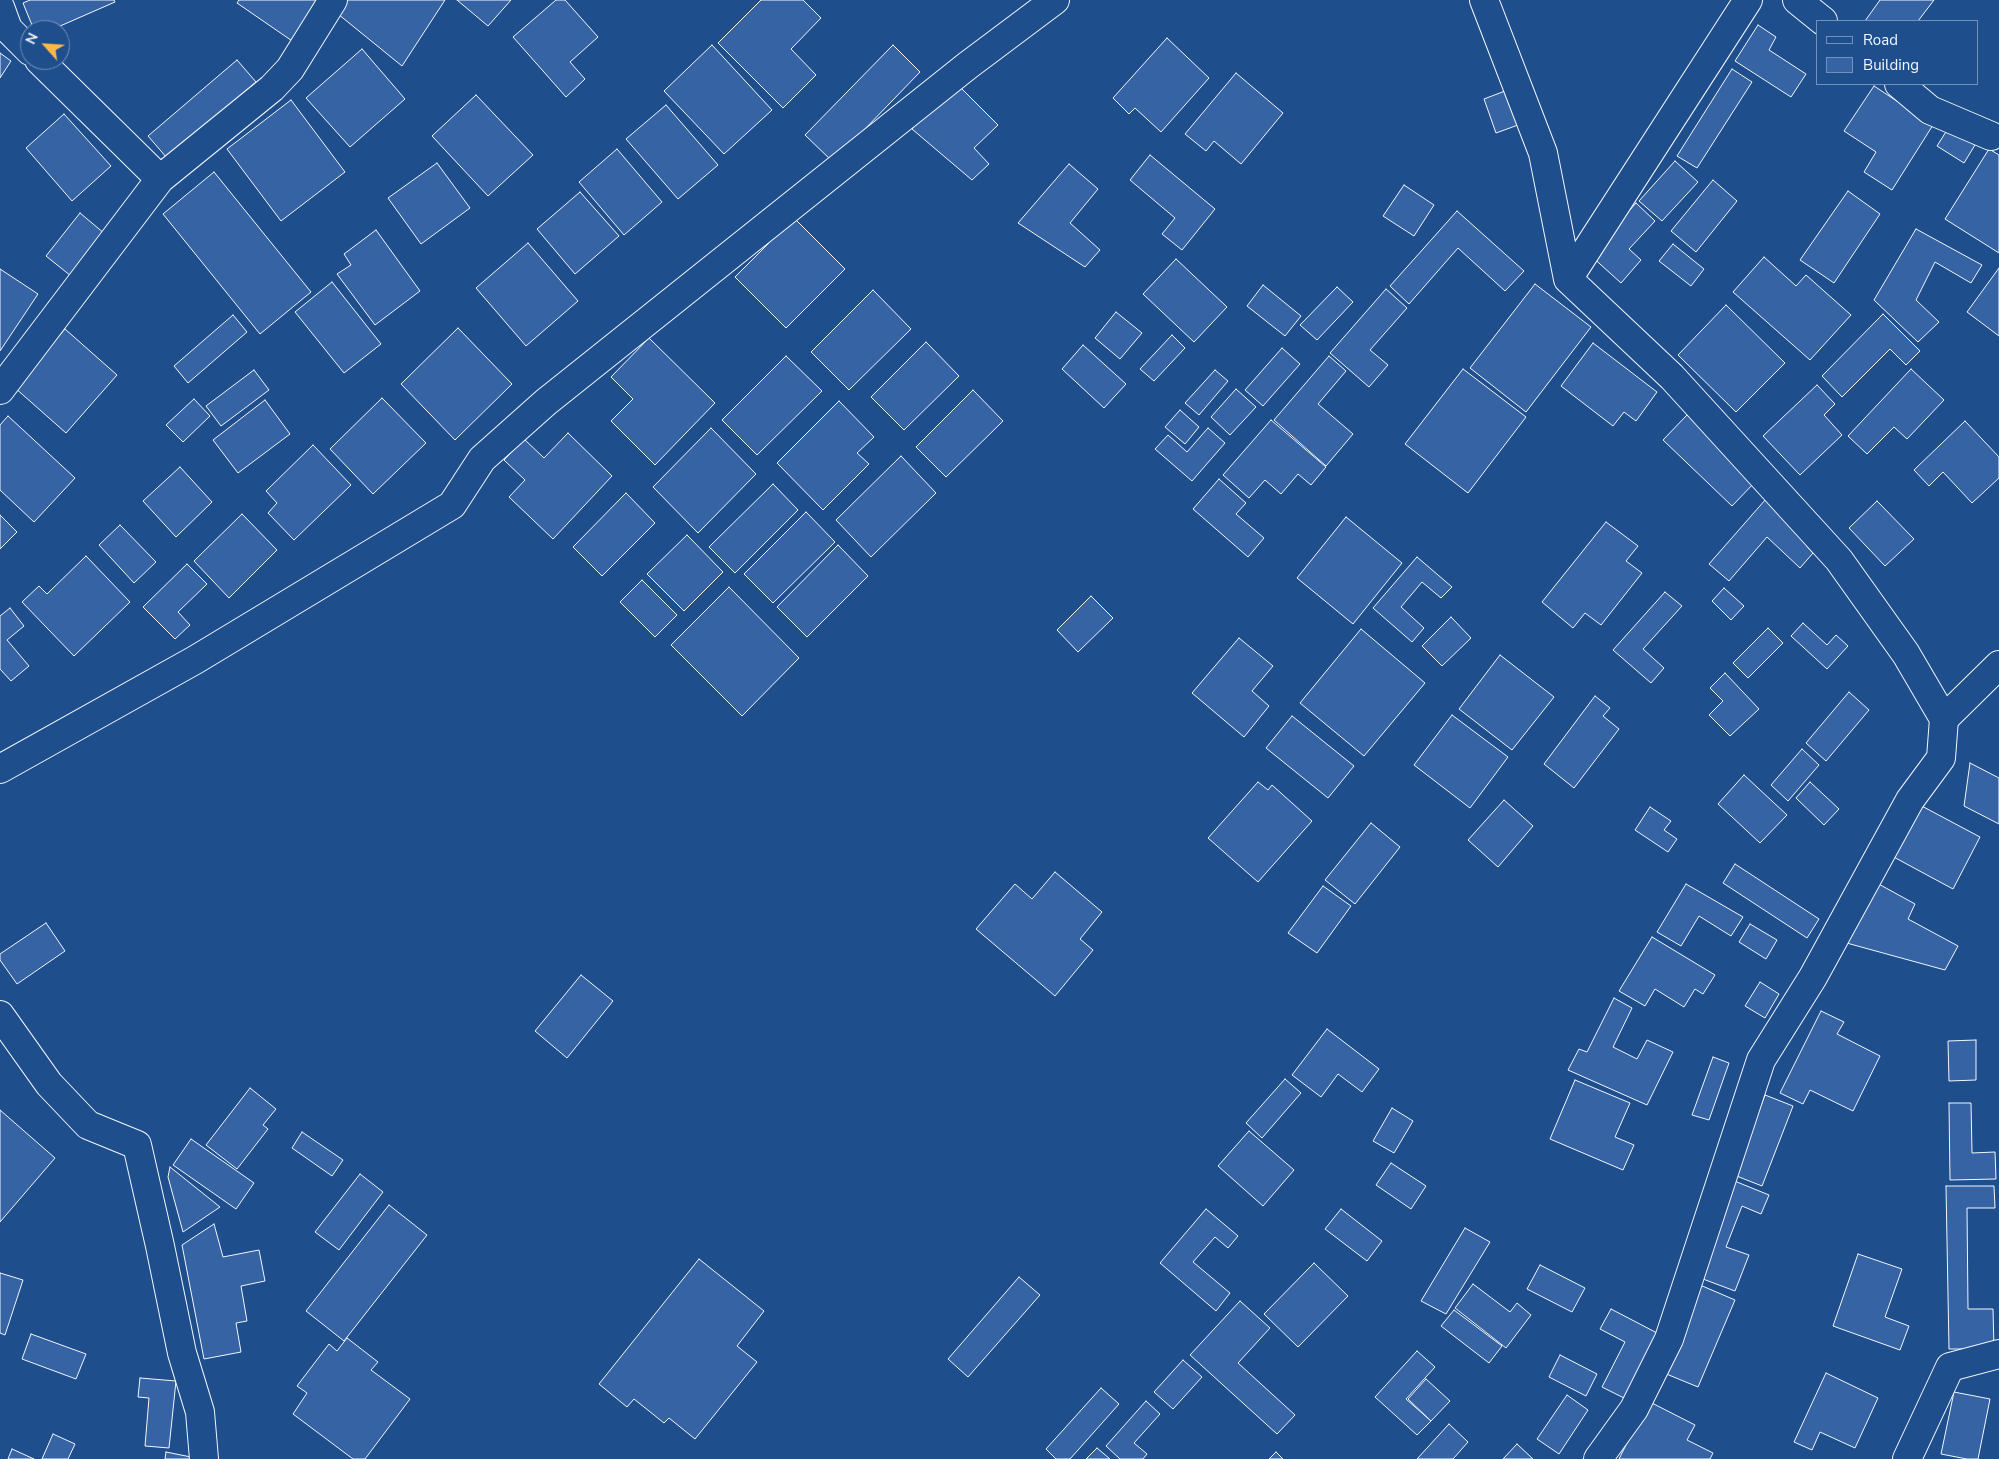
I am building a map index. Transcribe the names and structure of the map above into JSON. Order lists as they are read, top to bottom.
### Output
{
  "legend": ["Road", "Building"],
  "north": "top left"
}
